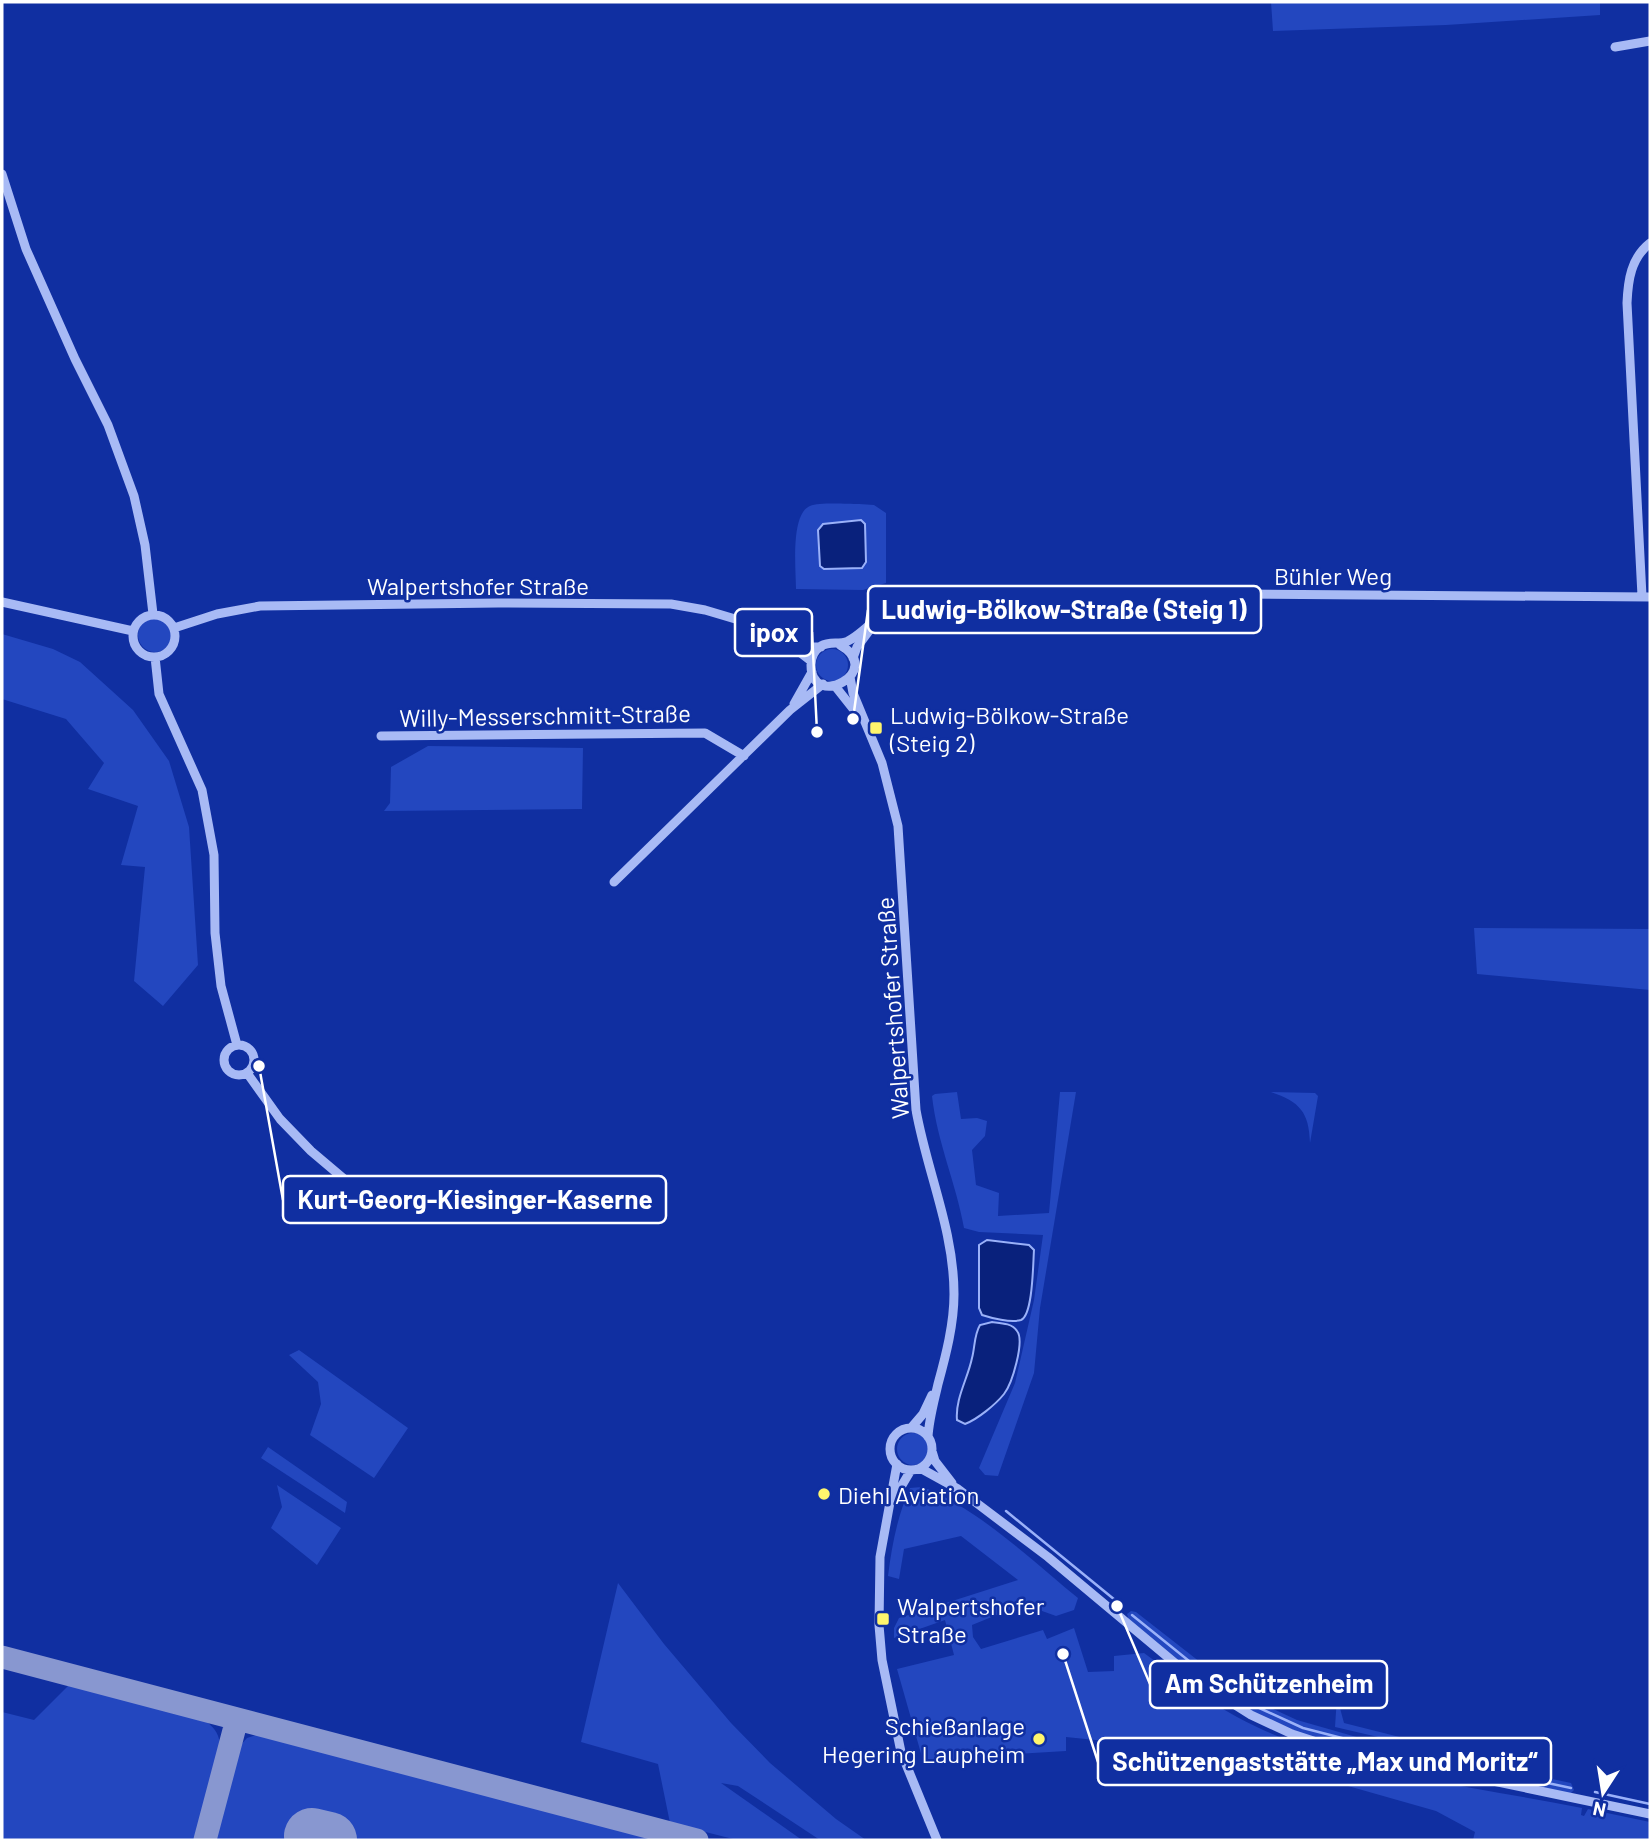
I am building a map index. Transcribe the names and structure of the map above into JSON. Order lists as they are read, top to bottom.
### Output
{
  "streets": {
    "street": ["Bühler Weg", "Walpertshofer Straße", "Willy-Messerschmitt-Straße"]
  },
  "crossings": [
    ["Bühler Weg", "Walpertshofer Straße"]
  ],
  "places": {
    "other": [
      "Ludwig-Bölkow-Straße (Steig 1)",
      "ipox",
      "Kurt-Georg-Kiesinger-Kaserne",
      "Diehl Aviation",
      "Am Schützenheim",
      "Schützengaststätte „Max und Moritz“",
      "Schießanlage Hegering Laupheim"
    ],
    "transit": ["Ludwig-Bölkow-Straße (Steig 2)", "Walpertshofer Straße"]
  },
  "north": "bottom"
}
